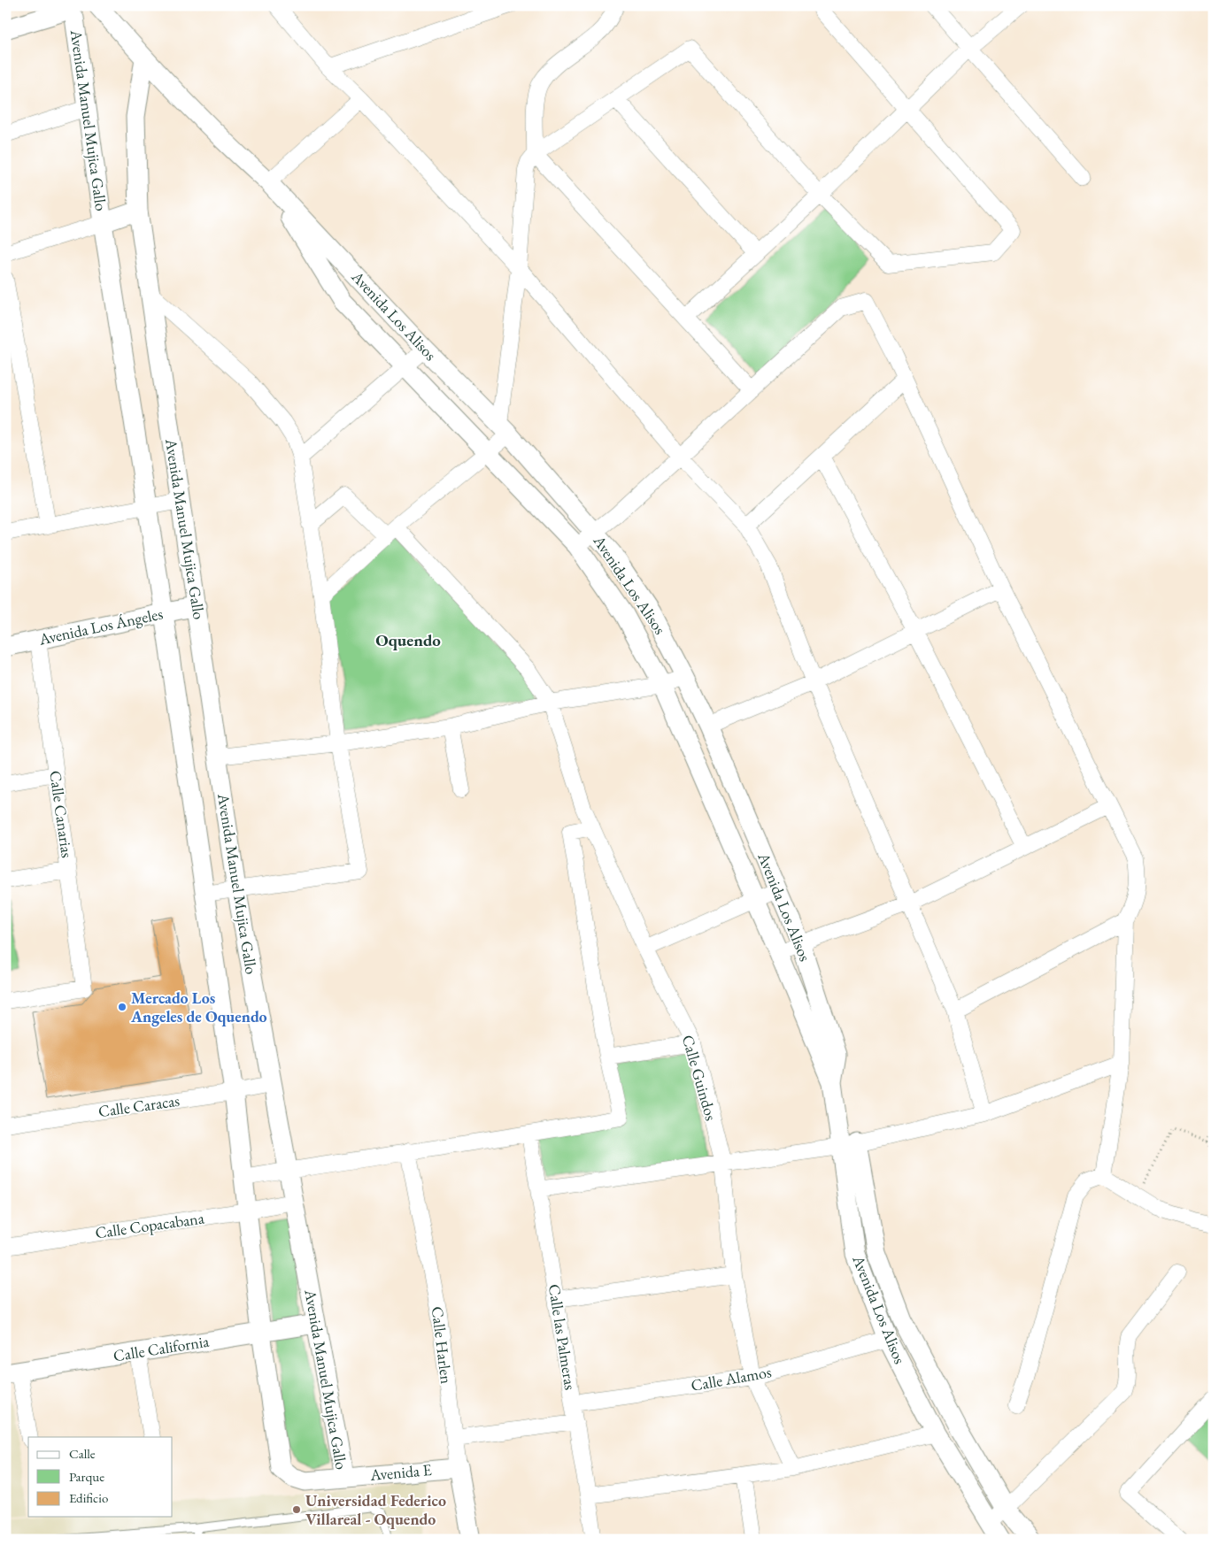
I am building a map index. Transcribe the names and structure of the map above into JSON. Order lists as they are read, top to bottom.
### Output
{
  "streets": {
    "street": [
      "Avenida Manuel Mujica Gallo",
      "Avenida Los Alisos",
      "Avenida Los Ángeles",
      "Calle Canarias",
      "Calle Guindos",
      "Calle Caracas",
      "Calle Copacabana",
      "Calle las Palmeras",
      "Calle Harlen",
      "Calle California",
      "Calle Alamos",
      "Avenida E"
    ]
  },
  "crossings": [
    ["Avenida Manuel Mujica Gallo", "Avenida Los Alisos"],
    ["Avenida Manuel Mujica Gallo", "Avenida Los Ángeles"],
    ["Avenida Manuel Mujica Gallo", "Calle Caracas"],
    ["Avenida Manuel Mujica Gallo", "Calle Copacabana"],
    ["Avenida Manuel Mujica Gallo", "Calle California"],
    ["Avenida Manuel Mujica Gallo", "Avenida E"],
    ["Avenida Los Alisos", "Calle Alamos"],
    ["Avenida Los Ángeles", "Calle Canarias"],
    ["Calle Guindos", "Calle Alamos"],
    ["Calle las Palmeras", "Calle Alamos"],
    ["Calle Harlen", "Avenida E"]
  ],
  "districts": ["Oquendo"],
  "places": ["Mercado Los Angeles de Oquendo", "Universidad Federico Villareal - Oquendo"],
  "legend": ["Calle", "Parque", "Edificio"]
}
